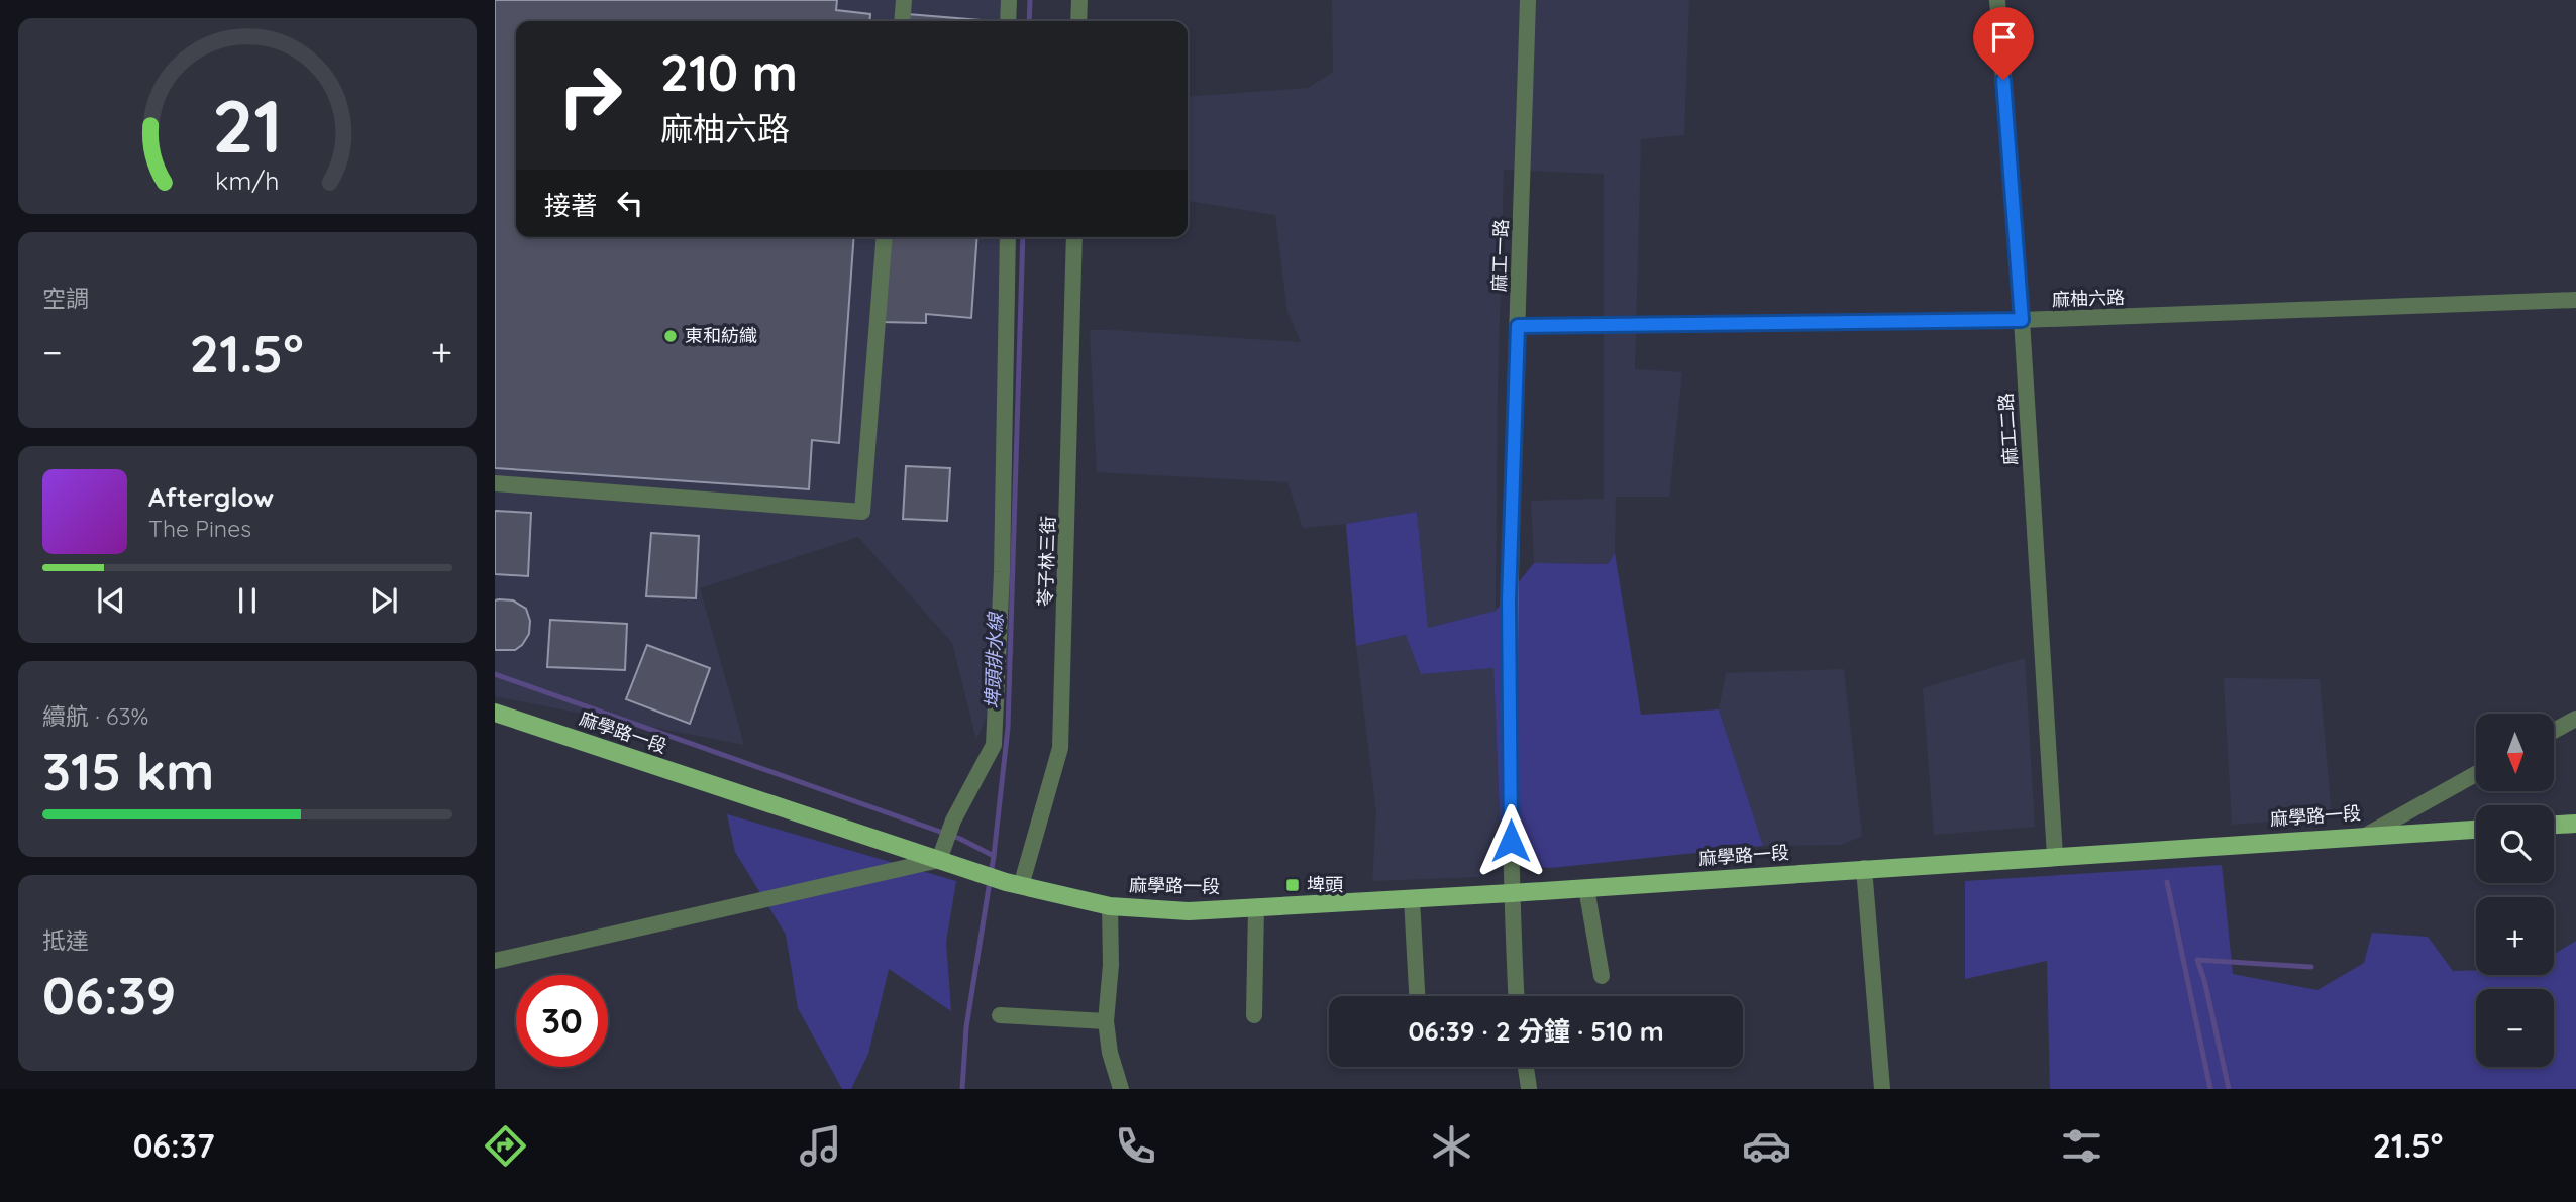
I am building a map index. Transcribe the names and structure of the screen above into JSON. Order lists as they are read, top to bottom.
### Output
{
  "streets": {
    "main road": ["麻學路一段"],
    "street": [
      "麻工一路",
      "麻柚六路",
      "麻工二路",
      "苓子林三街"
    ]
  },
  "crossings": [
    ["麻工一路", "麻柚六路"],
    ["麻工一路", "麻學路一段"],
    ["麻柚六路", "麻工二路"],
    ["麻工二路", "麻學路一段"],
    ["苓子林三街", "麻學路一段"]
  ],
  "water": ["埤頭排水線"],
  "places": {
    "other": ["東和紡織"],
    "transit": ["埤頭"]
  },
  "north": "bottom",
  "page": {
    "turn": ["210 m", "麻柚六路"],
    "then": "接著",
    "tile": [
      "空調",
      ["續航 · 63%", "315 km"],
      ["抵達", "06:39"]
    ],
    "heat": ["−", "21.5°", "+"],
    "song": ["Afterglow", "The Pines"],
    "map_buttons": ["+", "−"],
    "limit": "30",
    "trip": "06:39 · 2 分鐘 · 510 m",
    "tabs": ["06:37", "21.5°"],
    "gauge": ["21", "km/h"]
  }
}
